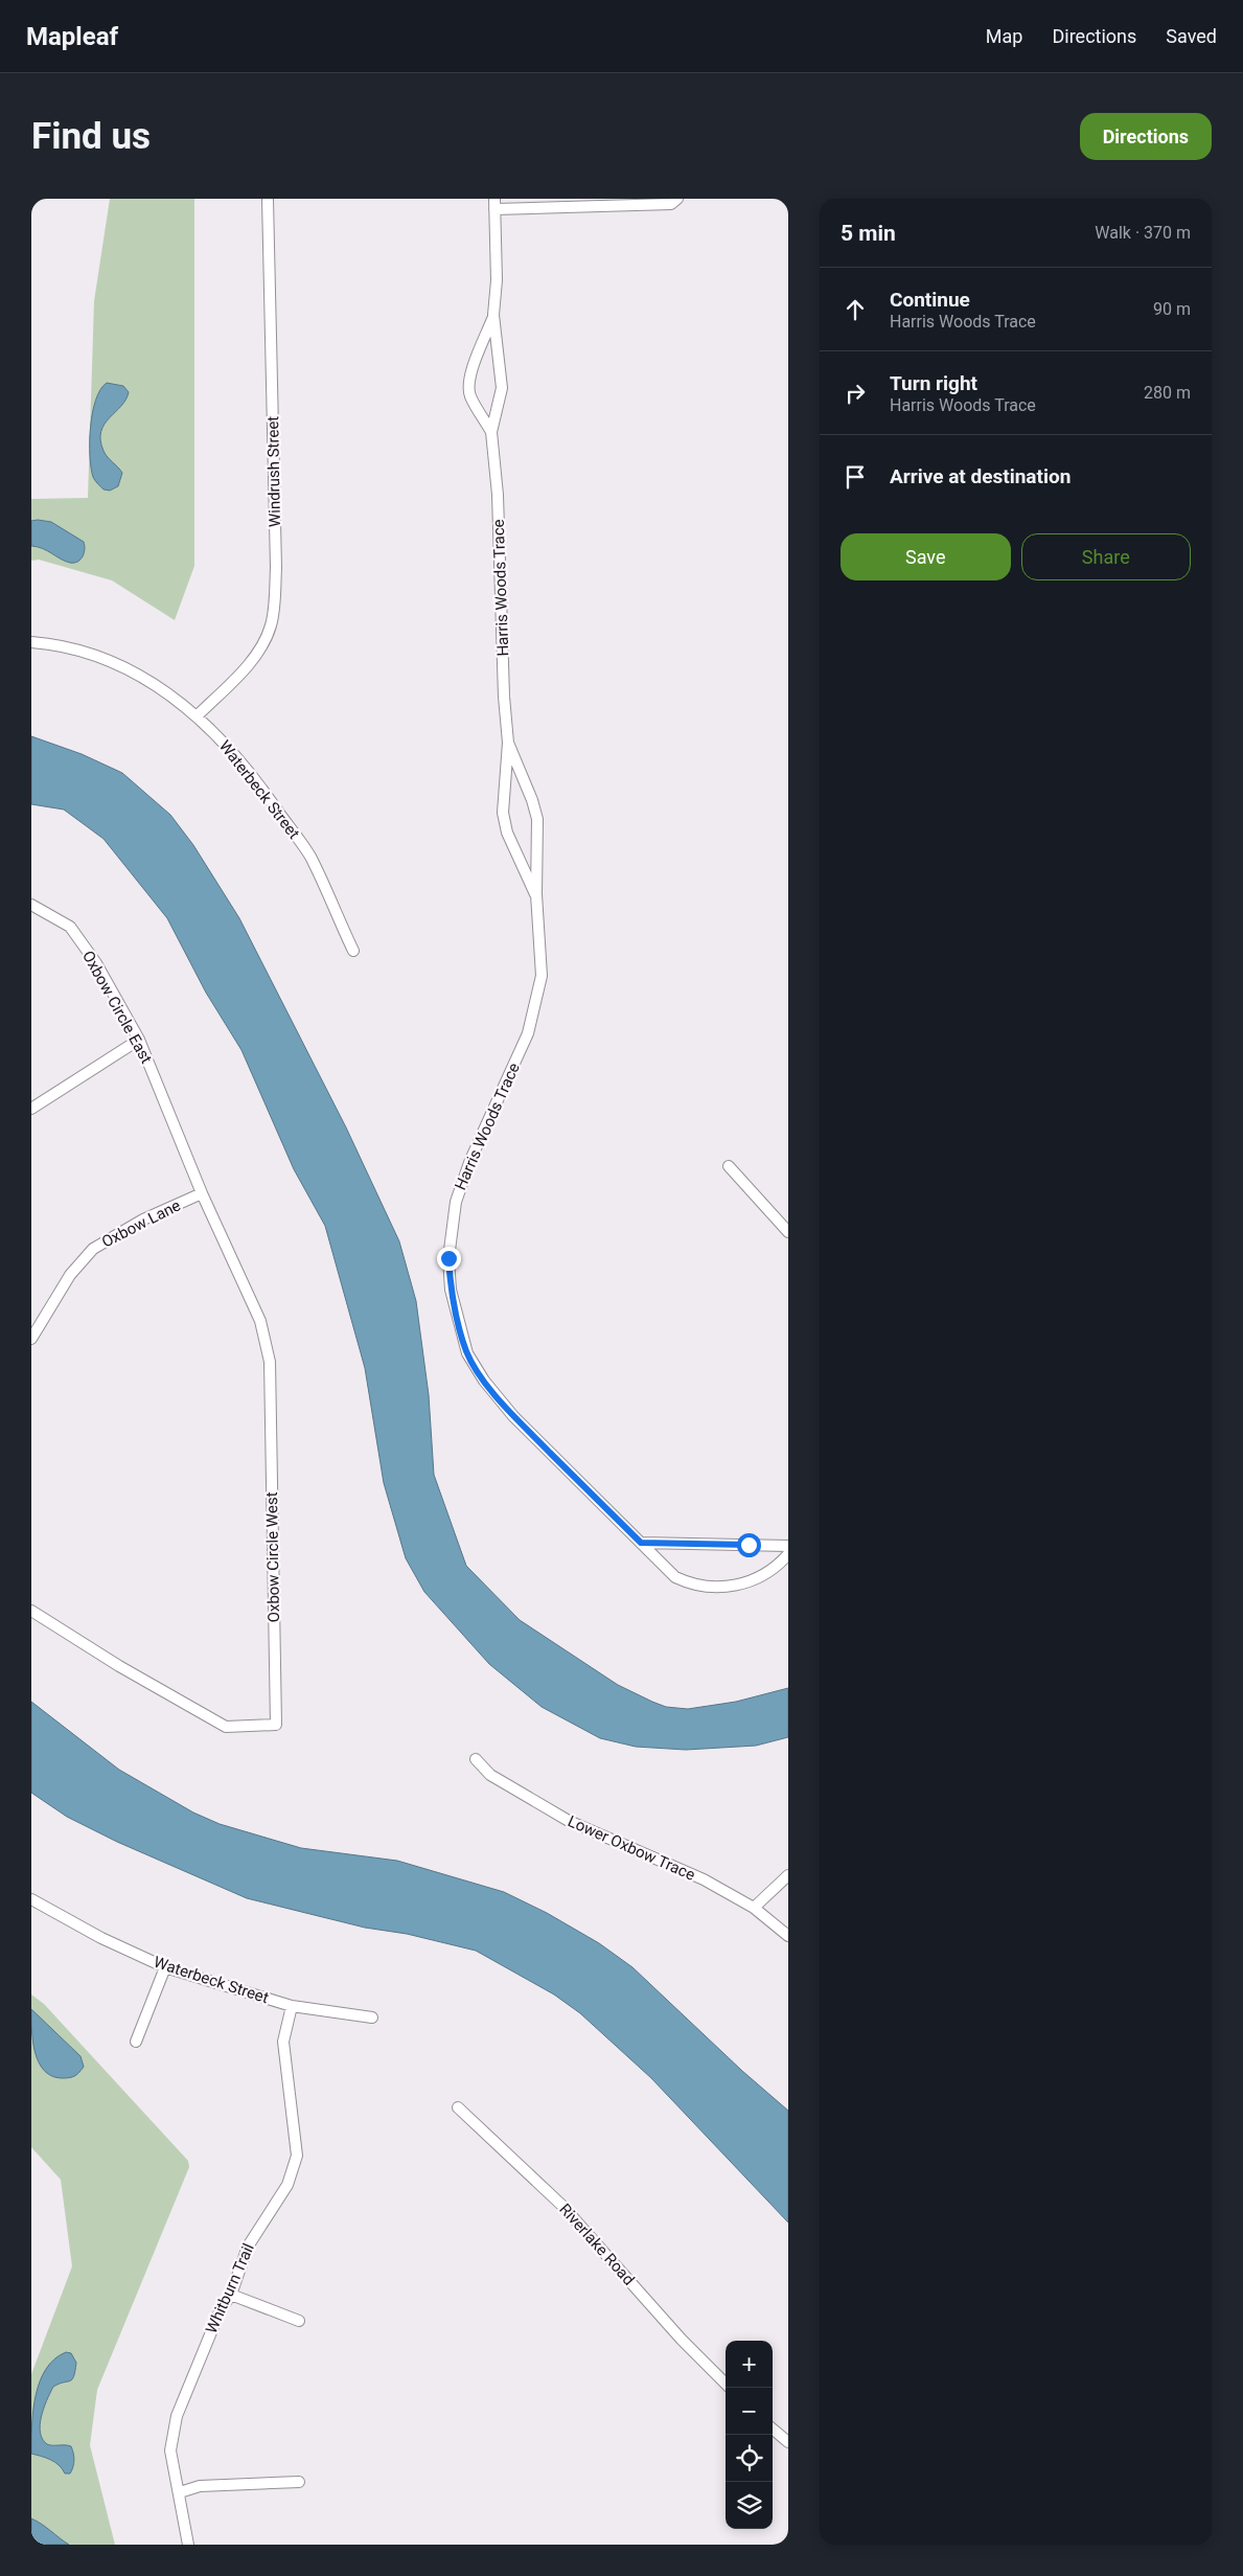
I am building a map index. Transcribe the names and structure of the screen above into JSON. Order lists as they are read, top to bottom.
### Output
{
  "streets": {
    "street": [
      "Windrush Street",
      "Harris Woods Trace",
      "Waterbeck Street",
      "Oxbow Circle East",
      "Oxbow Lane",
      "Oxbow Circle West",
      "Lower Oxbow Trace",
      "Riverlake Road",
      "Whitburn Trail"
    ]
  },
  "crossings": [
    ["Windrush Street", "Waterbeck Street"],
    ["Waterbeck Street", "Whitburn Trail"],
    ["Oxbow Circle East", "Oxbow Circle West"],
    ["Oxbow Lane", "Oxbow Circle West"]
  ],
  "page": {
    "header": "Mapleaf",
    "nav": ["Map", "Directions", "Saved"],
    "buttons": [
      "Directions",
      ["Save", "Share"]
    ],
    "title": "Find us",
    "heading": ["5 min", "Walk · 370 m"],
    "list": [
      ["Continue", "Harris Woods Trace", "90 m"],
      ["Turn right", "Harris Woods Trace", "280 m"],
      "Arrive at destination"
    ],
    "map_buttons": ["+", "−"]
  }
}
